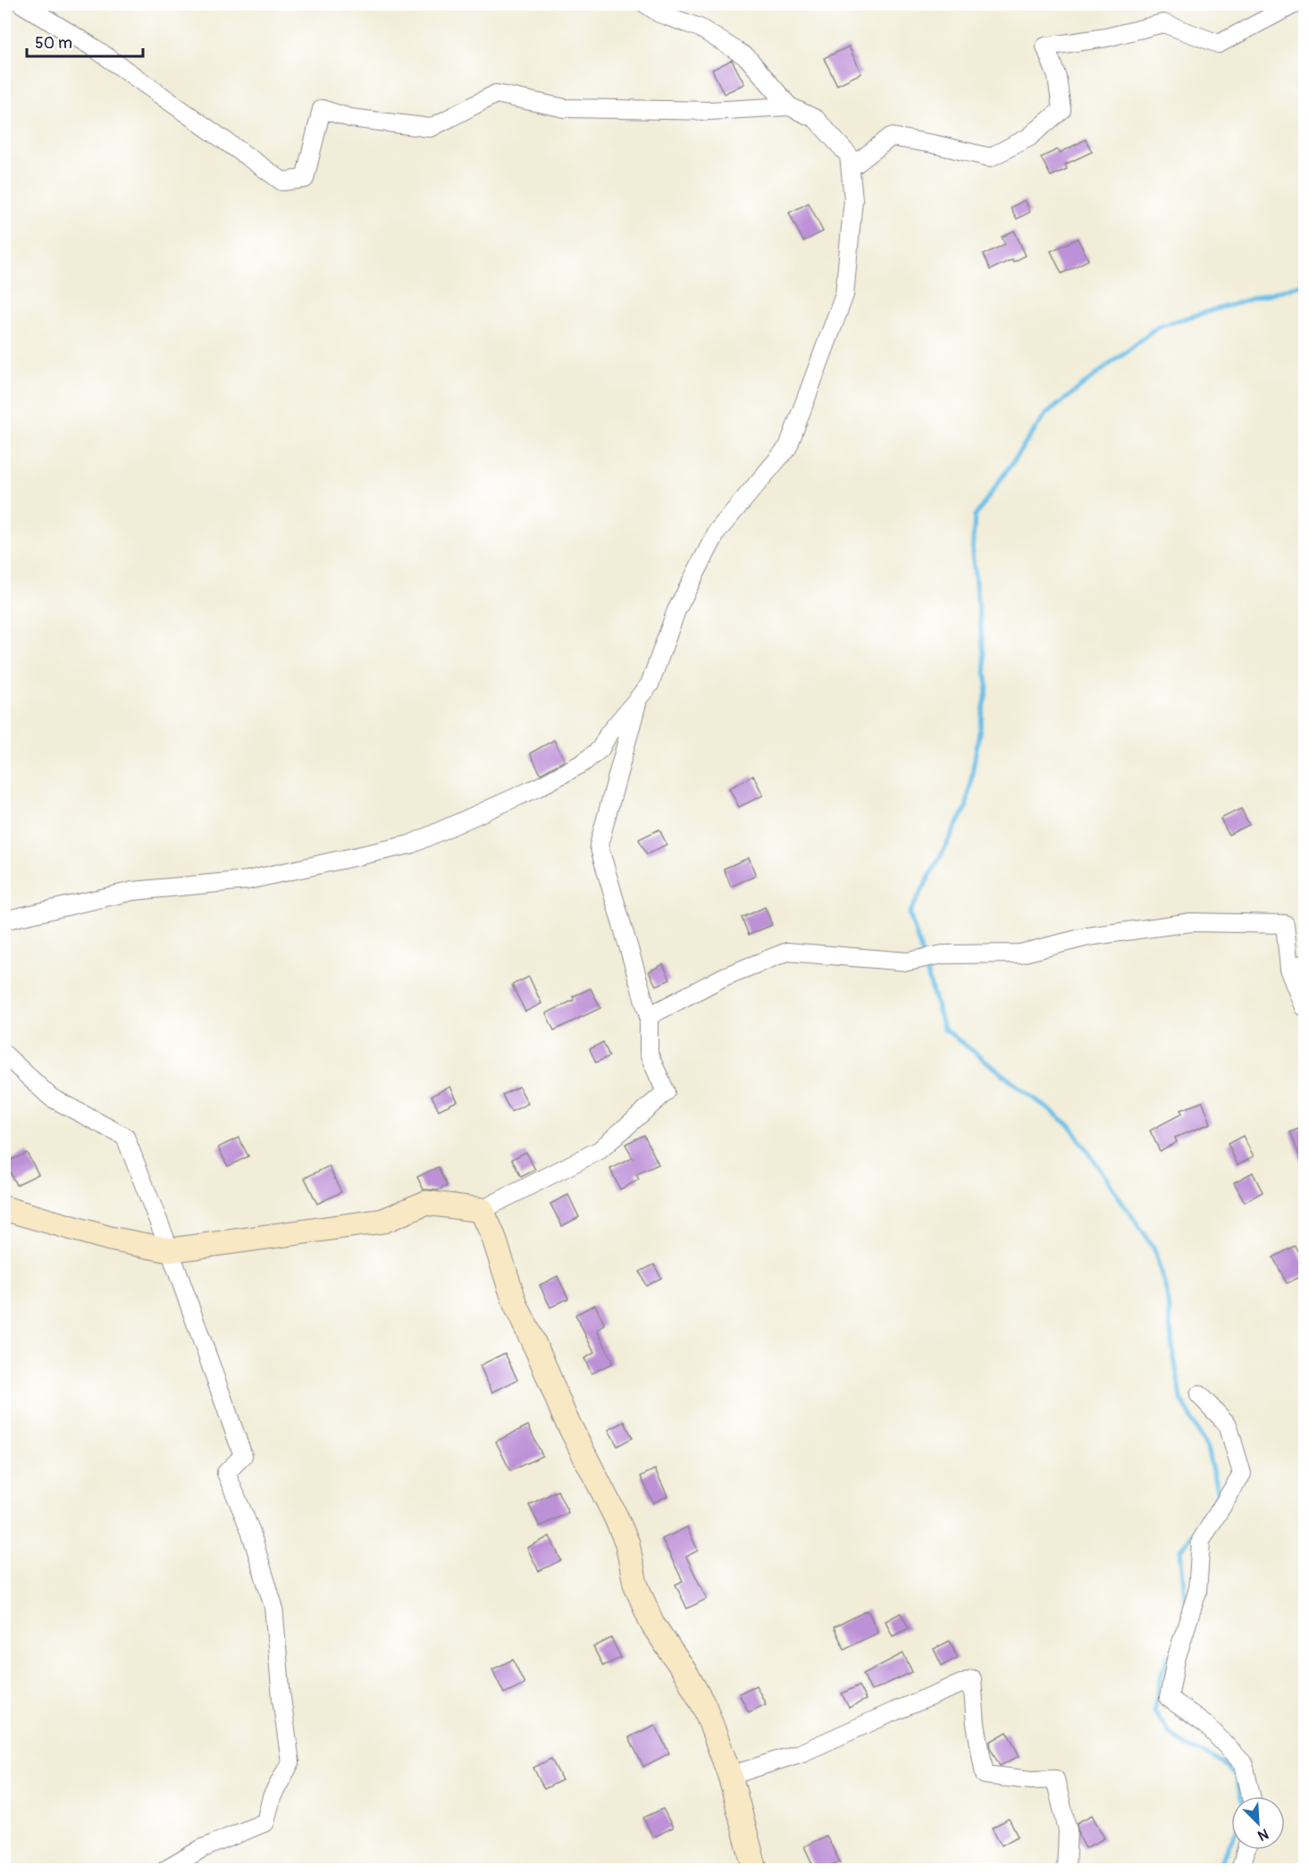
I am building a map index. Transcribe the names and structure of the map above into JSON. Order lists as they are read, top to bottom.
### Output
{
  "scale_bar": "50 m",
  "north": "bottom right"
}
